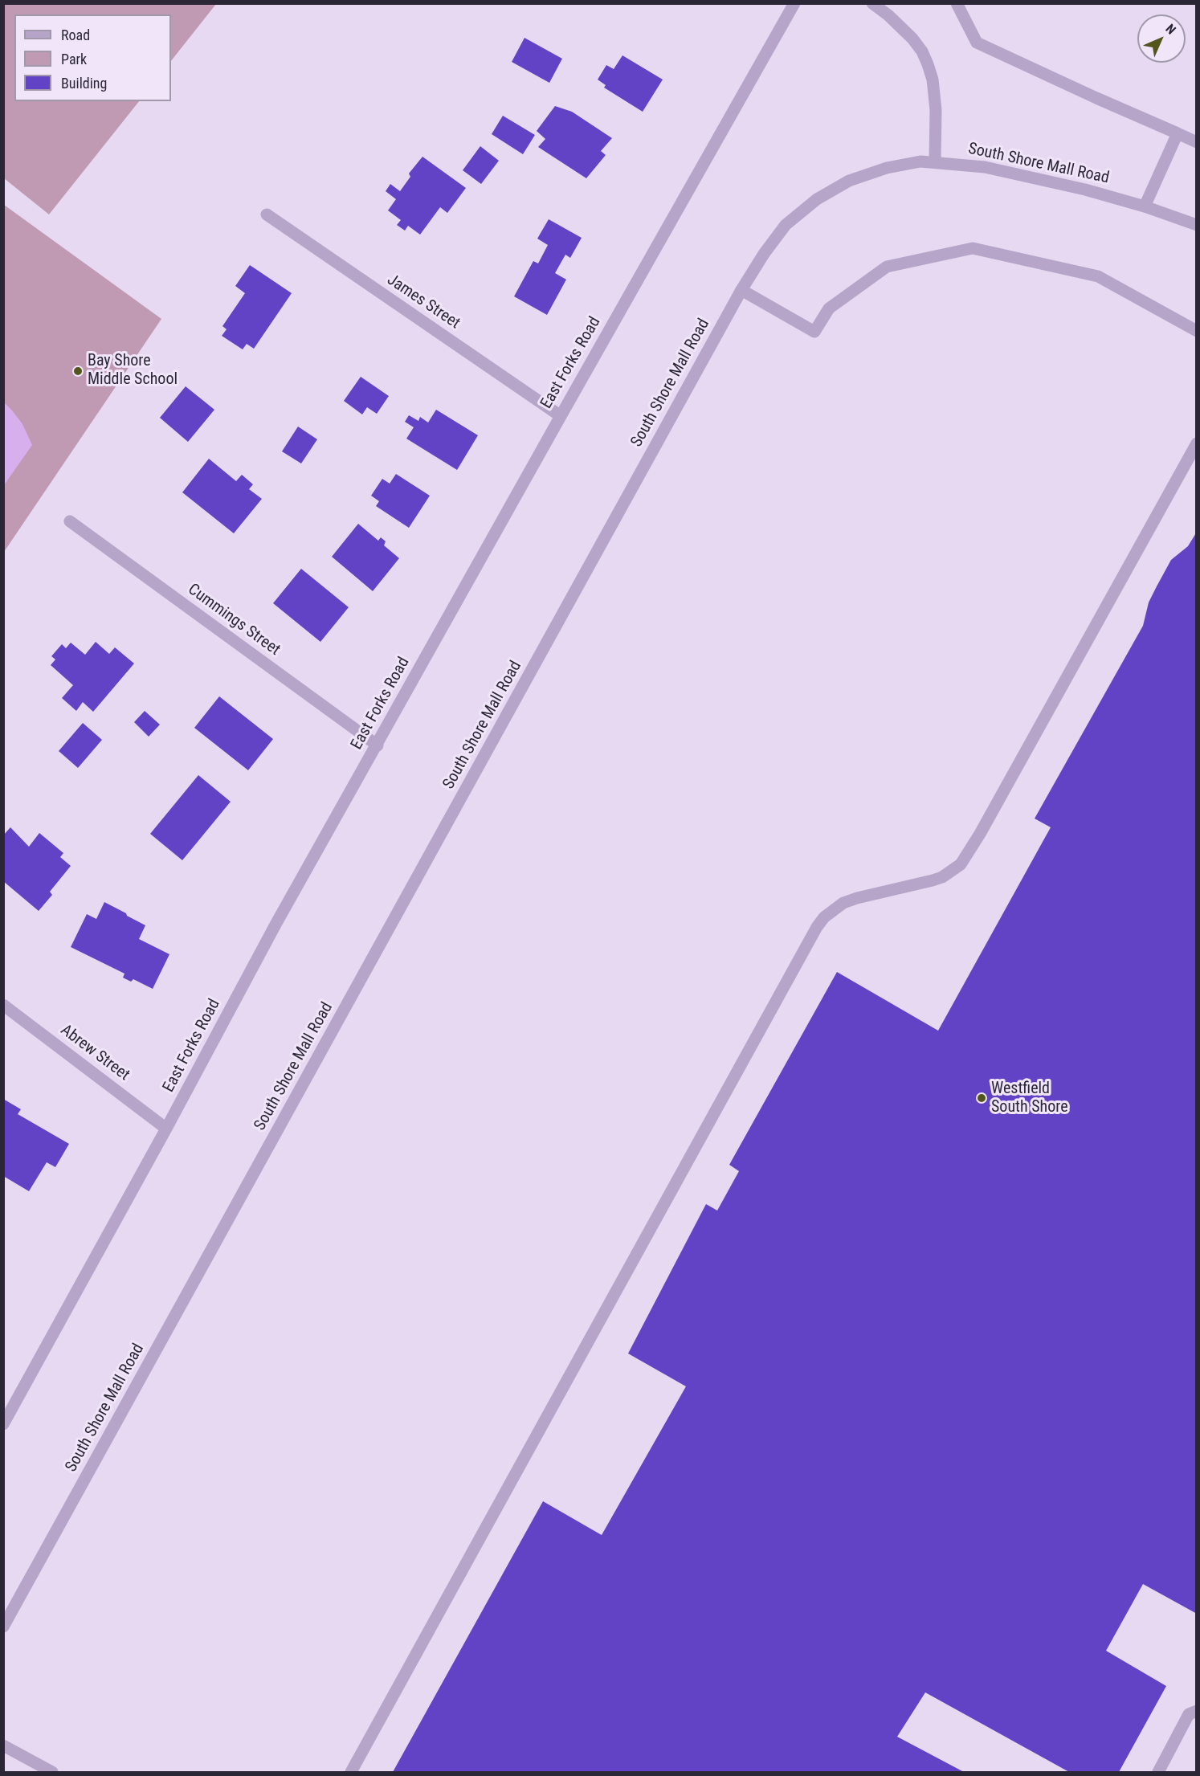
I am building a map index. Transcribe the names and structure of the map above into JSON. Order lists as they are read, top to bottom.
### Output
{
  "streets": {
    "street": [
      "South Shore Mall Road",
      "James Street",
      "East Forks Road",
      "Cummings Street",
      "Abrew Street"
    ]
  },
  "crossings": [
    ["James Street", "East Forks Road"],
    ["East Forks Road", "Cummings Street"],
    ["East Forks Road", "Abrew Street"]
  ],
  "places": ["Bay Shore Middle School", "Westfield South Shore"],
  "legend": ["Road", "Park", "Building"],
  "north": "top right"
}
